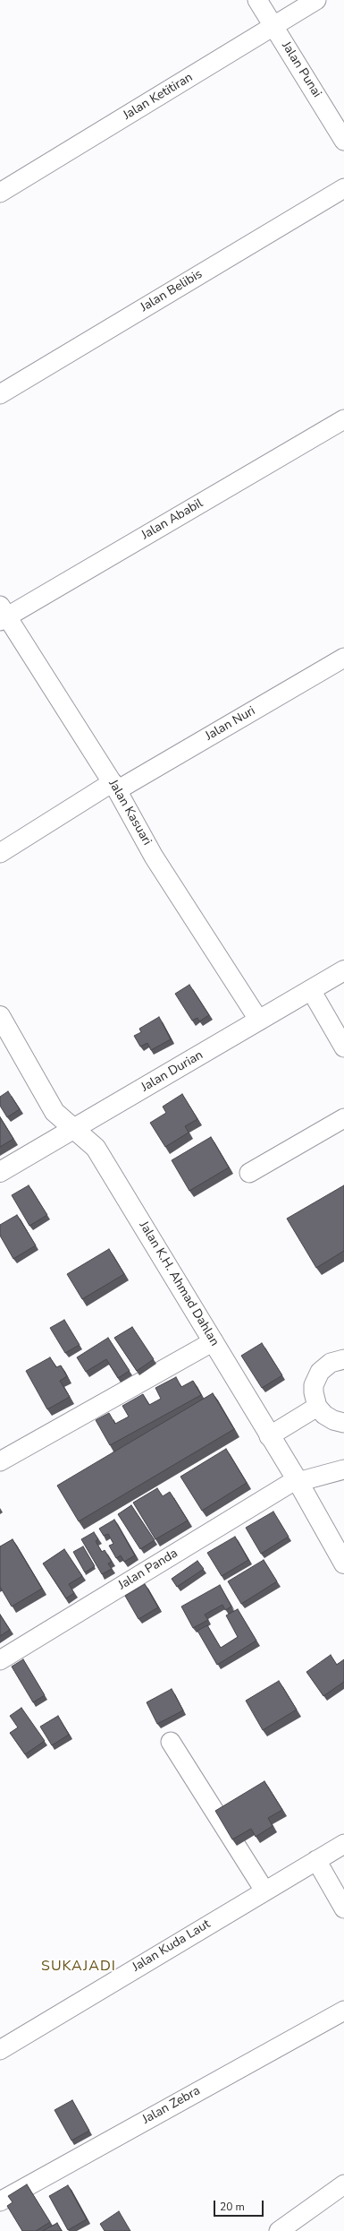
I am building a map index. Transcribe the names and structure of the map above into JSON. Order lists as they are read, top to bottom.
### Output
{
  "streets": {
    "main road": ["Jalan Durian", "Jalan K.H. Ahmad Dahlan"],
    "street": [
      "Jalan Punai",
      "Jalan Ketitiran",
      "Jalan Belibis",
      "Jalan Ababil",
      "Jalan Nuri",
      "Jalan Kasuari",
      "Jalan Panda",
      "Jalan Kuda Laut",
      "Jalan Zebra"
    ]
  },
  "crossings": [
    ["Jalan Punai", "Jalan Ketitiran"],
    ["Jalan Ababil", "Jalan Kasuari"],
    ["Jalan Nuri", "Jalan Kasuari"],
    ["Jalan Kasuari", "Jalan Durian"],
    ["Jalan Durian", "Jalan K.H. Ahmad Dahlan"],
    ["Jalan K.H. Ahmad Dahlan", "Jalan Panda"]
  ],
  "districts": ["SUKAJADI"],
  "scale_bar": "20 m"
}
